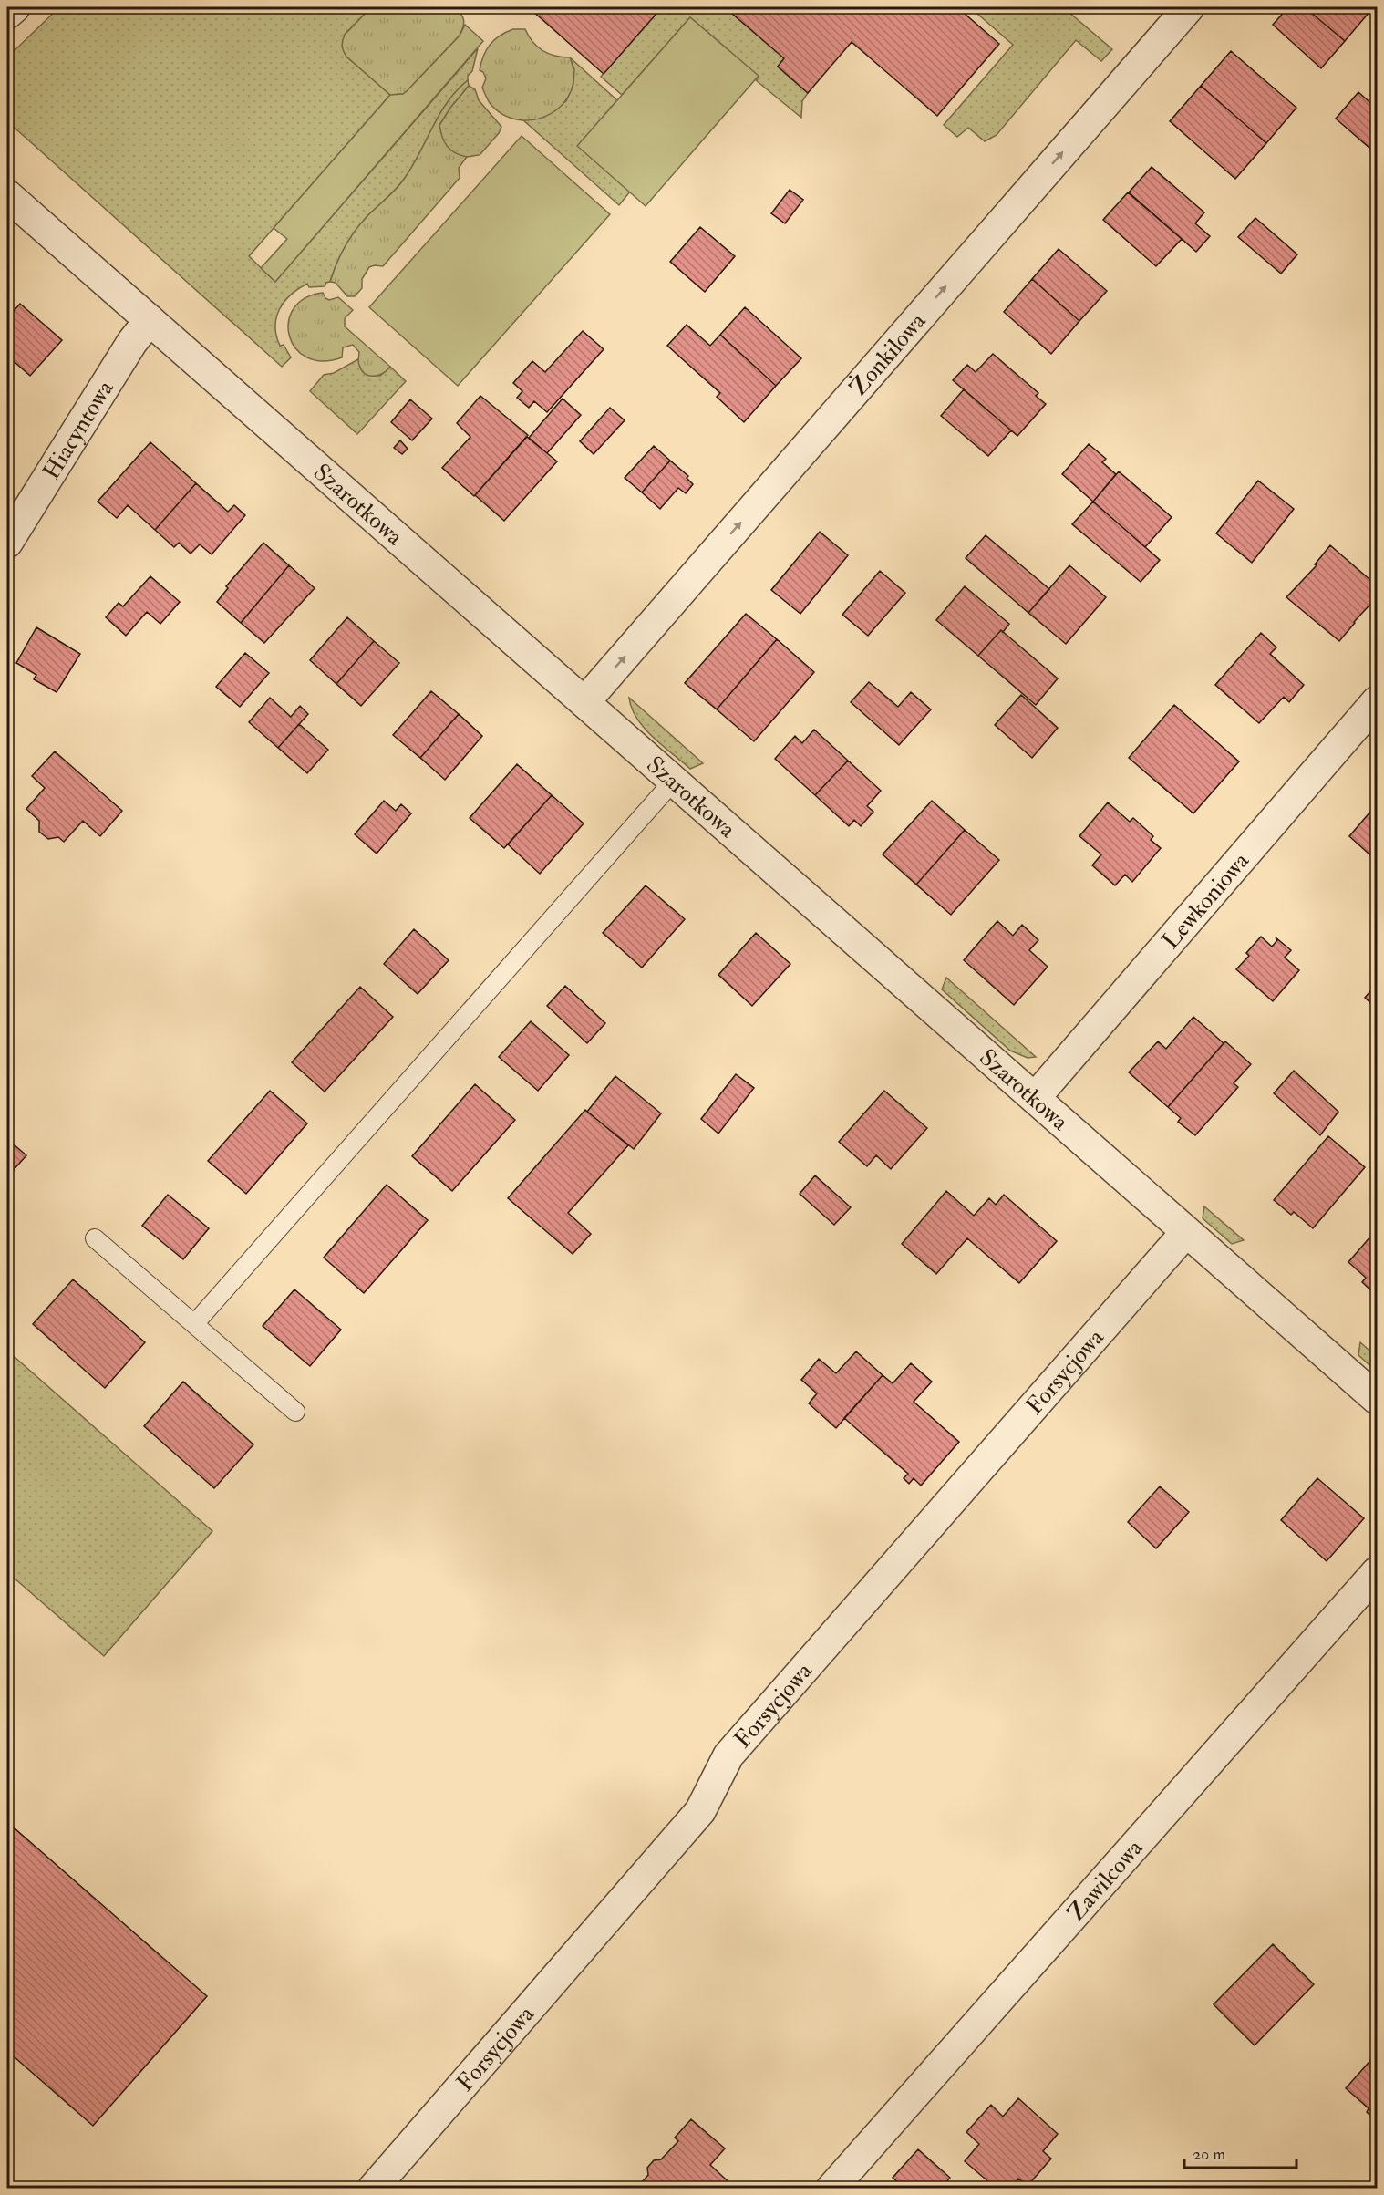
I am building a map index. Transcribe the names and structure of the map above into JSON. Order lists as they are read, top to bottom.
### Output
{
  "streets": {
    "street": [
      "Żonkilowa",
      "Hiacyntowa",
      "Szarotkowa",
      "Lewkoniowa",
      "Forsycjowa",
      "Zawilcowa"
    ]
  },
  "crossings": [
    ["Żonkilowa", "Szarotkowa"],
    ["Hiacyntowa", "Szarotkowa"],
    ["Szarotkowa", "Lewkoniowa"],
    ["Szarotkowa", "Forsycjowa"]
  ],
  "one_way": ["Żonkilowa"],
  "scale_bar": "20 m"
}
